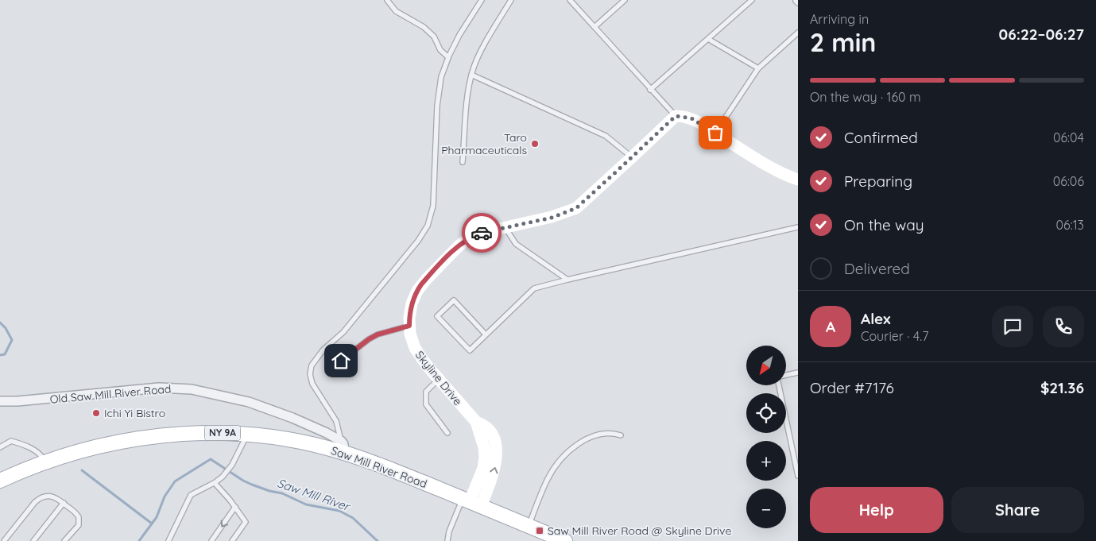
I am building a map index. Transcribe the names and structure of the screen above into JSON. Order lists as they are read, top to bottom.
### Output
{
  "streets": {
    "main road": ["NY 9A", "Saw Mill River Road"],
    "street": ["Skyline Drive", "Old Saw Mill River Road"]
  },
  "crossings": [
    ["Skyline Drive", "Saw Mill River Road"],
    ["Old Saw Mill River Road", "Saw Mill River Road"]
  ],
  "water": ["Saw Mill River"],
  "places": {
    "other": ["Taro Pharmaceuticals", "Ichi Yi Bistro"],
    "transit": ["Saw Mill River Road @ Skyline Drive"]
  },
  "north": "bottom left",
  "page": {
    "heading": ["2 min", "Arriving in", "06:22–06:27"],
    "panel": [
      "Alex",
      "Courier · 4.7",
      "Order #7176",
      "$21.36"
    ],
    "bar": "On the way · 160 m",
    "list": [
      ["Confirmed", "06:04"],
      ["Preparing", "06:06"],
      ["On the way", "06:13"],
      "Delivered"
    ],
    "round": "A",
    "map_buttons": ["+", "−"],
    "buttons": ["Help", "Share"]
  }
}
